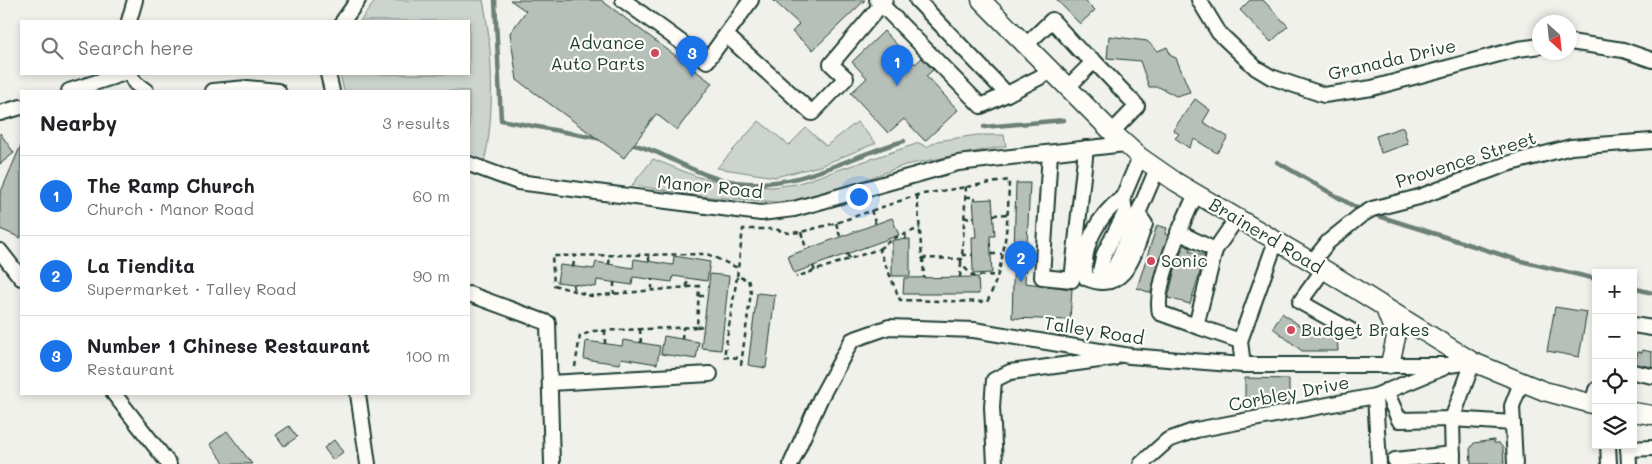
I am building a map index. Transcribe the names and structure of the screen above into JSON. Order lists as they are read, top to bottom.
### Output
{
  "streets": {
    "main road": ["Brainerd Road"],
    "street": [
      "Granada Drive",
      "Provence Street",
      "Manor Road",
      "Talley Road",
      "Corbley Drive"
    ]
  },
  "crossings": [
    ["Provence Street", "Brainerd Road"],
    ["Manor Road", "Brainerd Road"],
    ["Brainerd Road", "Talley Road"],
    ["Talley Road", "Corbley Drive"]
  ],
  "places": ["Advance Auto Parts", "Sonic", "Budget Brakes"],
  "north": "bottom right",
  "page": {
    "search": "Search here",
    "pins": ["3", "1", "2"],
    "heading": ["Nearby", "3 results"],
    "list": [
      {
        "mark": "1",
        "name": "The Ramp Church",
        "note": "Church · Manor Road",
        "value": "60 m"
      },
      {
        "mark": "2",
        "name": "La Tiendita",
        "note": "Supermarket · Talley Road",
        "value": "90 m"
      },
      {
        "mark": "3",
        "name": "Number 1 Chinese Restaurant",
        "note": "Restaurant",
        "value": "100 m"
      }
    ],
    "map_buttons": ["+", "−"]
  }
}
